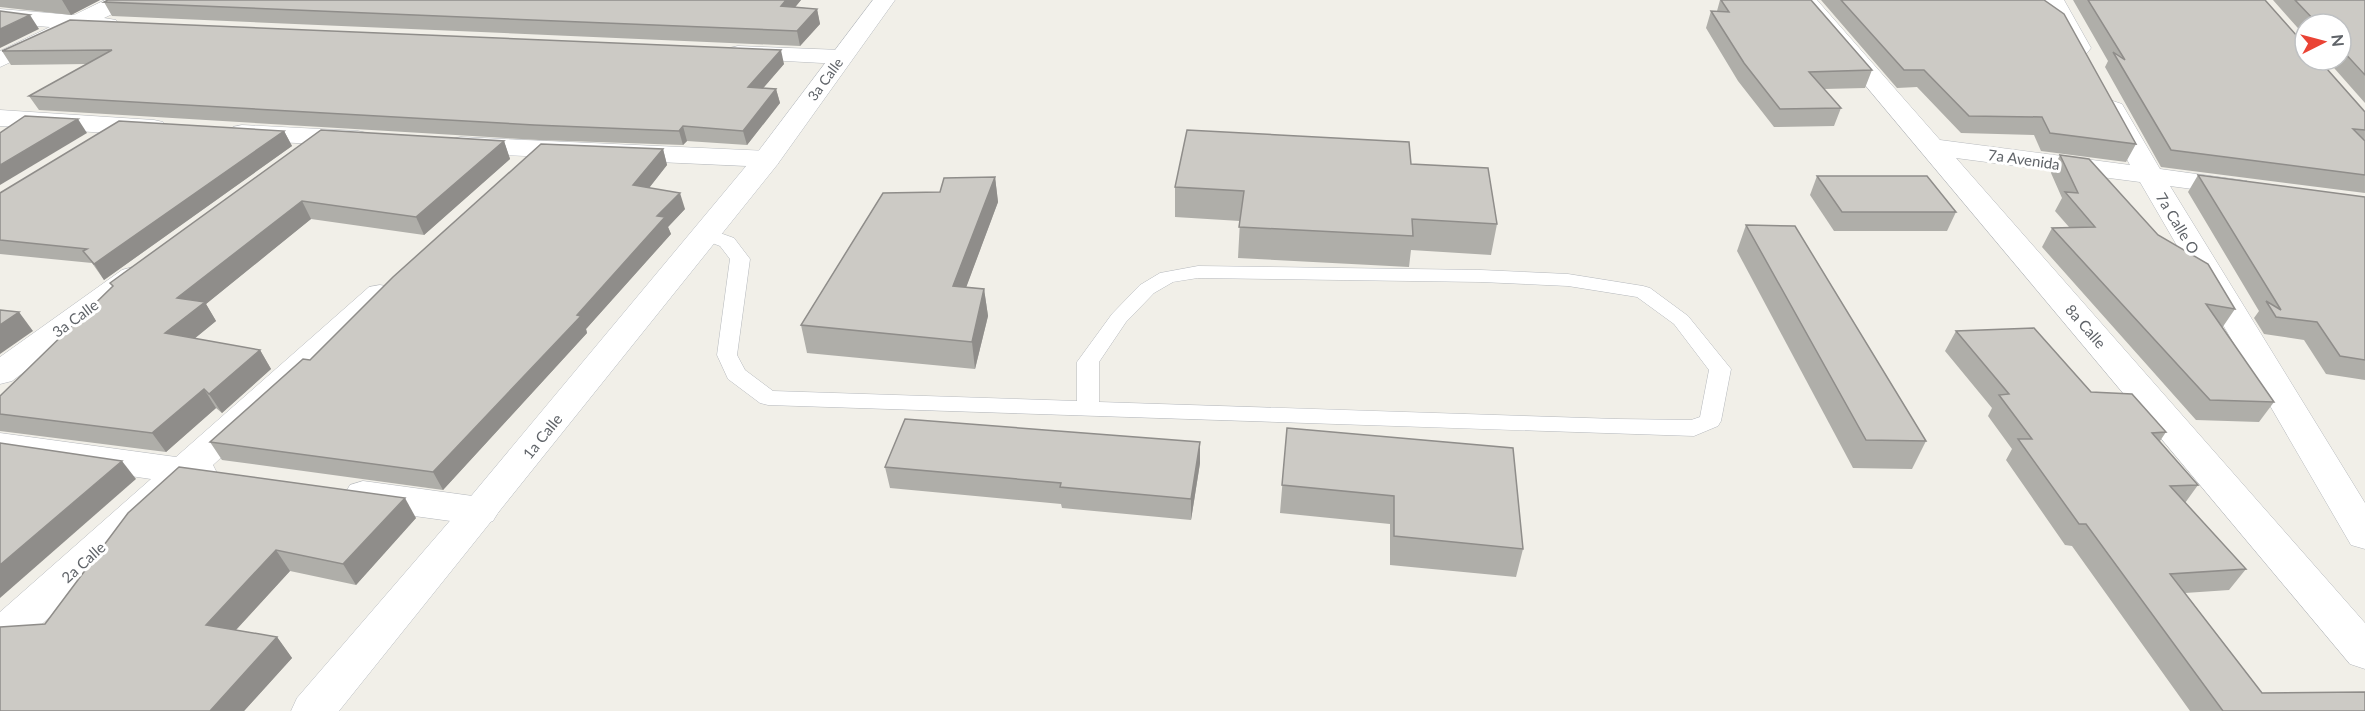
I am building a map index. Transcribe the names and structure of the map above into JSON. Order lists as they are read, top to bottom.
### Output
{
  "streets": {
    "street": [
      "3a Calle",
      "7a Avenida",
      "7a Calle O",
      "8a Calle",
      "1a Calle",
      "2a Calle"
    ]
  },
  "crossings": [
    ["3a Calle", "1a Calle"],
    ["7a Avenida", "7a Calle O"],
    ["7a Avenida", "8a Calle"]
  ],
  "north": "right"
}
